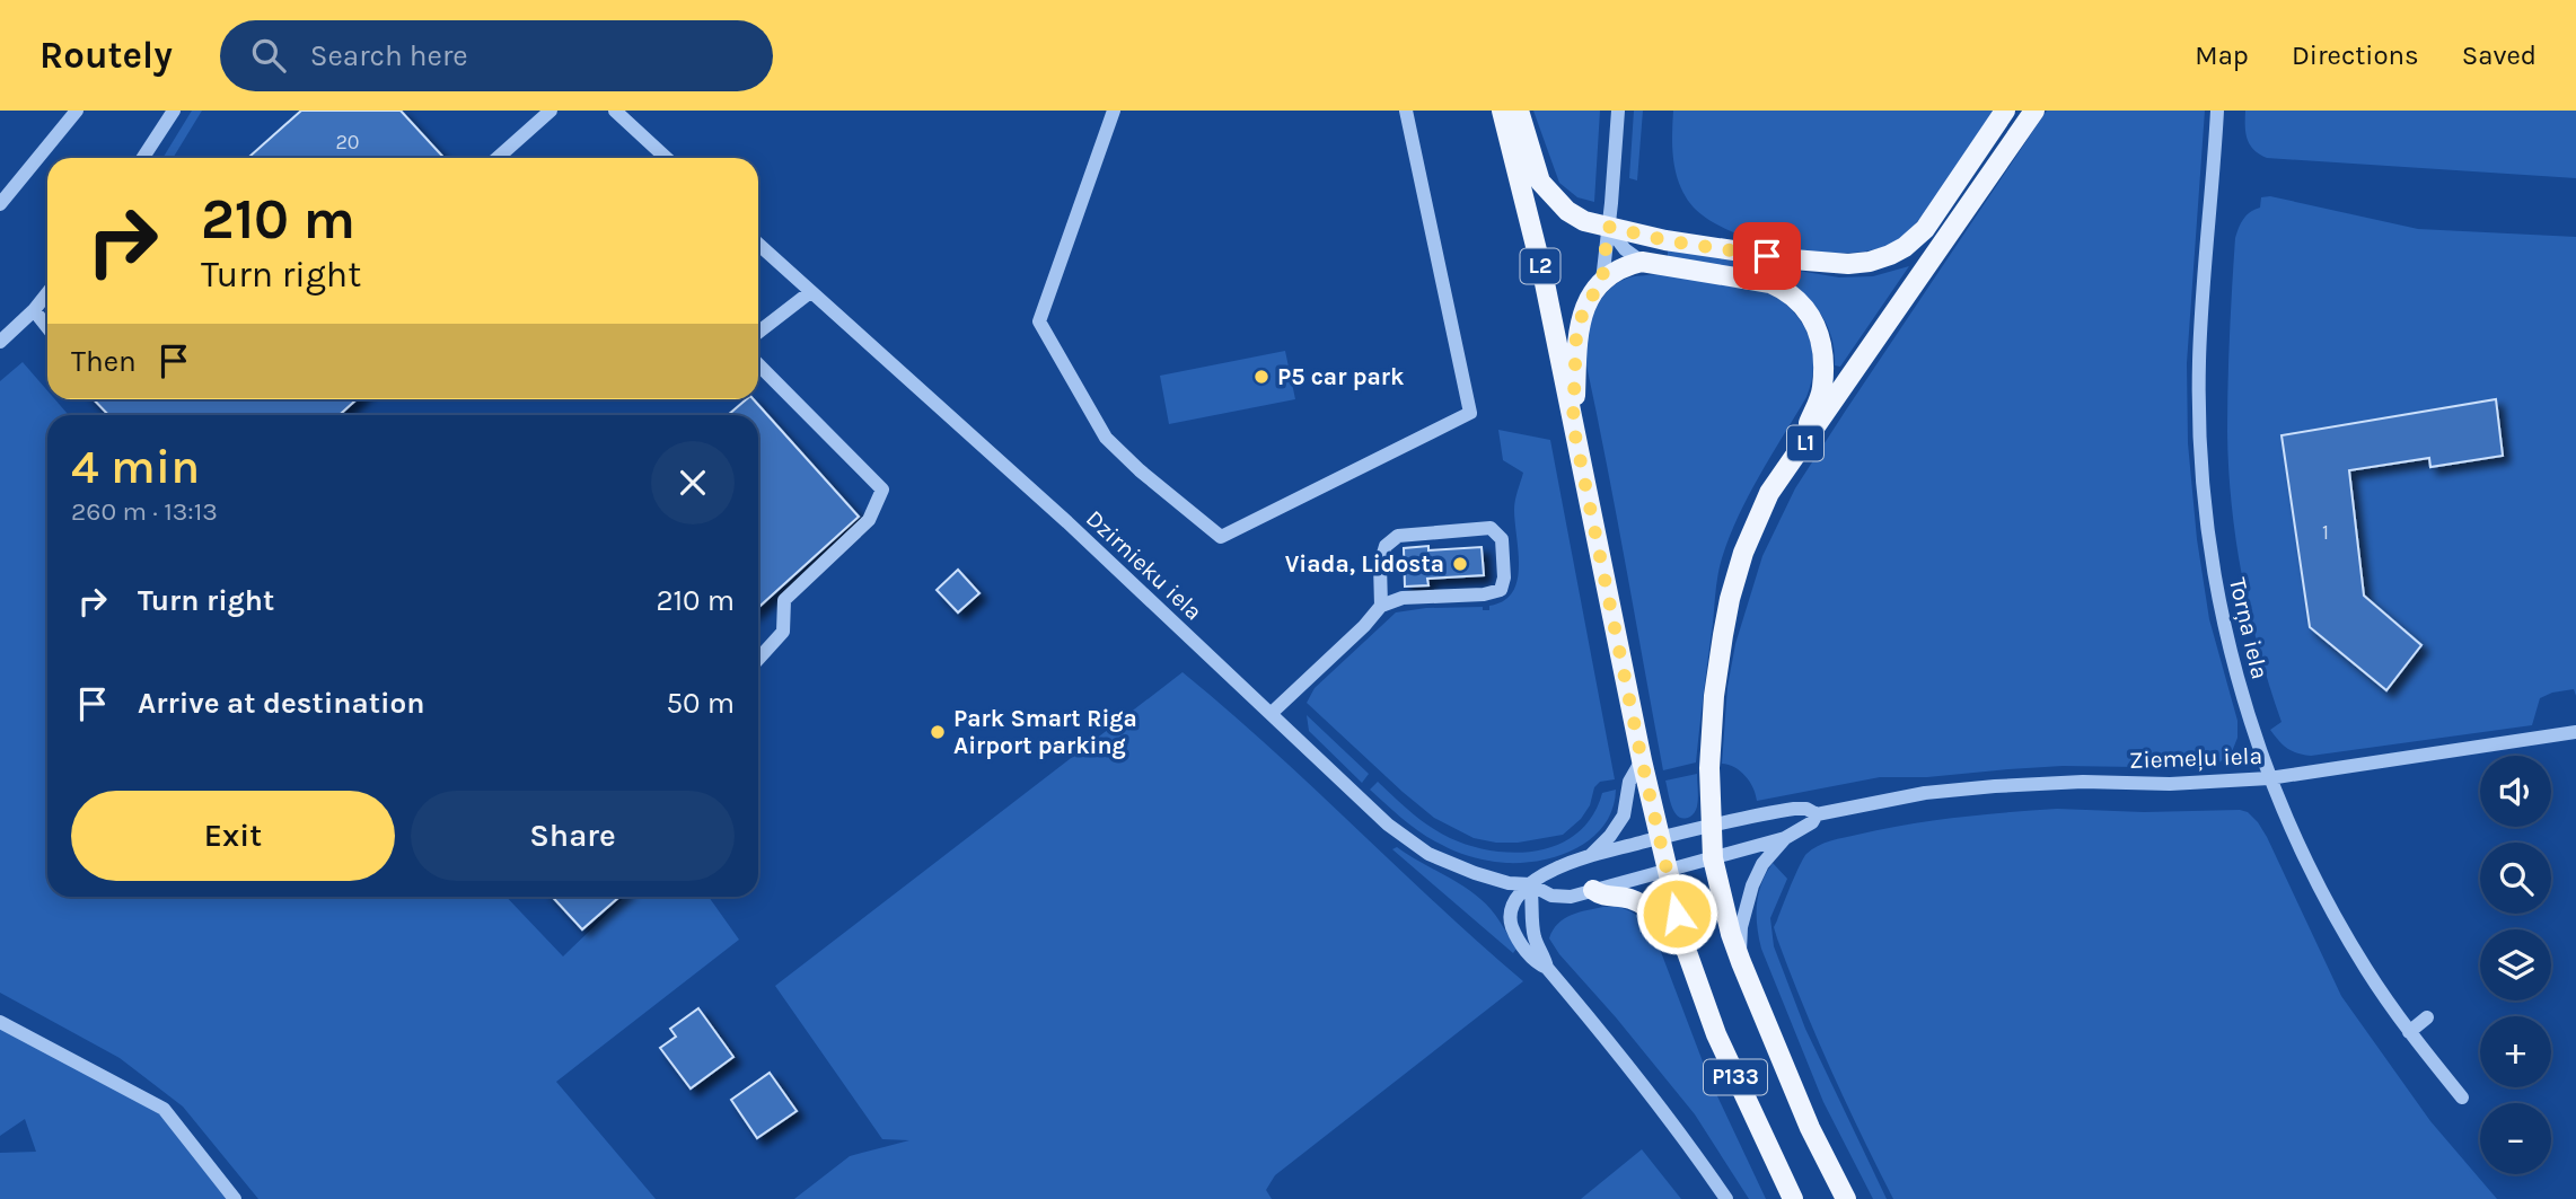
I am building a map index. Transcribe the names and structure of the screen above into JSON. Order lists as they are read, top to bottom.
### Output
{
  "streets": {
    "main road": ["L2", "L1", "P133"],
    "street": ["Dzirnieku iela", "Torņa iela", "Ziemeļu iela"]
  },
  "crossings": [
    ["L2", "P133"],
    ["L1", "Dzirnieku iela"],
    ["L1", "Ziemeļu iela"],
    ["L1", "P133"],
    ["Dzirnieku iela", "Ziemeļu iela"],
    ["Dzirnieku iela", "P133"],
    ["Torņa iela", "Ziemeļu iela"],
    ["Ziemeļu iela", "P133"]
  ],
  "places": ["P5 car park", "Viada, Lidosta", "Park Smart Riga Airport parking"],
  "house_numbers": ["20", "1"],
  "page": {
    "header": "Routely",
    "search": "Search here",
    "nav": ["Map", "Directions", "Saved"],
    "turn": ["210 m", "Turn right"],
    "then": "Then",
    "heading": ["4 min", "260 m · 13:13"],
    "list": [
      {
        "name": "Turn right",
        "value": "210 m"
      },
      {
        "name": "Arrive at destination",
        "value": "50 m"
      }
    ],
    "map_buttons": ["+", "−"],
    "buttons": ["Exit", "Share"]
  }
}
